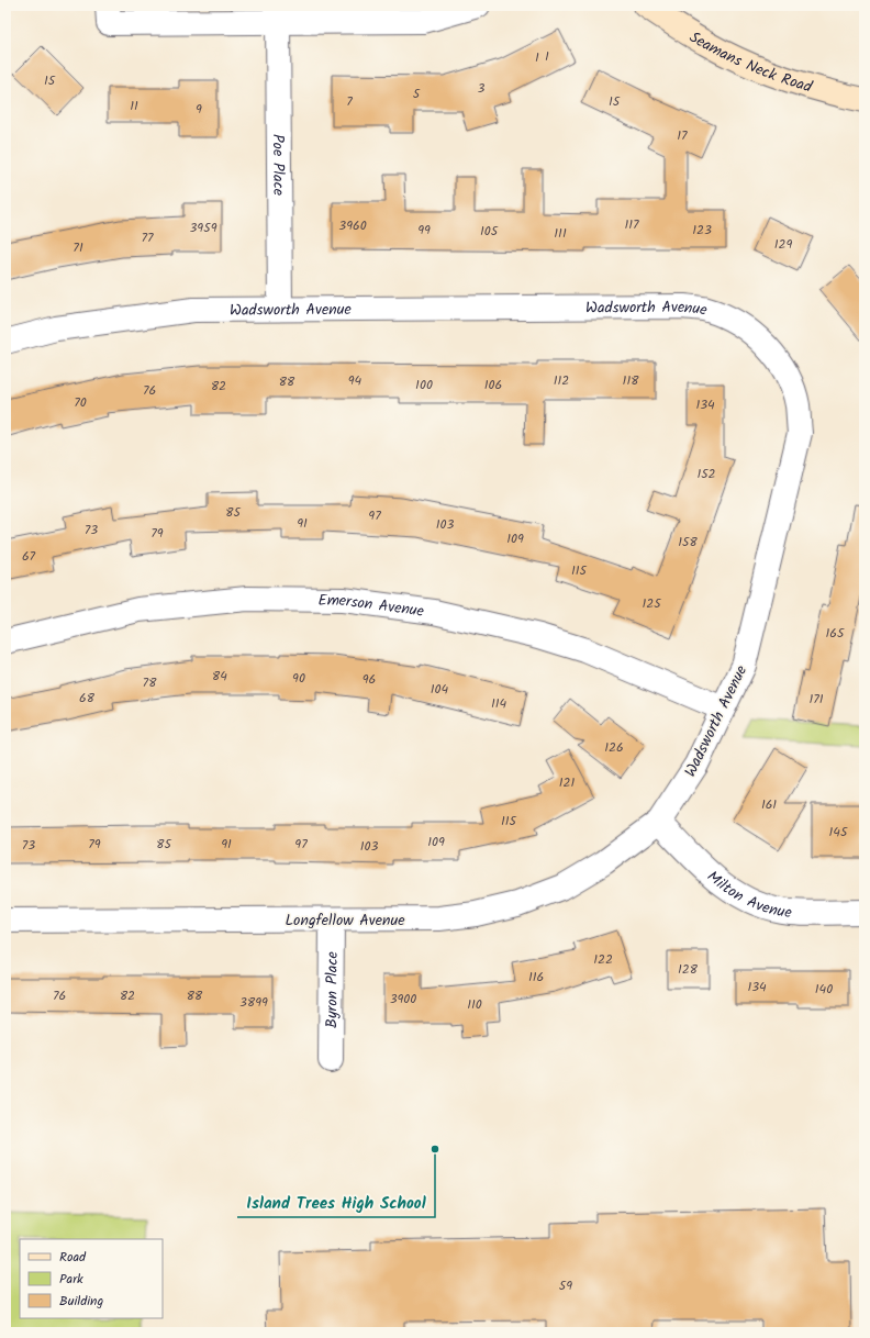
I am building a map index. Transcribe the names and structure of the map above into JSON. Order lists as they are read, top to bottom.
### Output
{
  "streets": {
    "main road": ["Seamans Neck Road"],
    "street": [
      "Poe Place",
      "Wadsworth Avenue",
      "Emerson Avenue",
      "Milton Avenue",
      "Longfellow Avenue",
      "Byron Place"
    ]
  },
  "crossings": [
    ["Poe Place", "Wadsworth Avenue"],
    ["Wadsworth Avenue", "Emerson Avenue"],
    ["Wadsworth Avenue", "Milton Avenue"],
    ["Wadsworth Avenue", "Longfellow Avenue"],
    ["Milton Avenue", "Longfellow Avenue"],
    ["Longfellow Avenue", "Byron Place"]
  ],
  "places": ["Island Trees High School"],
  "house_numbers": [
    "1",
    "1",
    "15",
    "3",
    "5",
    "7",
    "15",
    "11",
    "9",
    "17",
    "117",
    "3960",
    "3959",
    "99",
    "123",
    "105",
    "111",
    "77",
    "129",
    "71",
    "94",
    "112",
    "118",
    "88",
    "100",
    "106",
    "82",
    "76",
    "70",
    "134",
    "152",
    "85",
    "97",
    "91",
    "103",
    "73",
    "79",
    "109",
    "158",
    "67",
    "115",
    "125",
    "165",
    "84",
    "90",
    "96",
    "78",
    "104",
    "68",
    "171",
    "114",
    "126",
    "121",
    "161",
    "115",
    "145",
    "109",
    "79",
    "85",
    "91",
    "97",
    "73",
    "103",
    "122",
    "128",
    "116",
    "134",
    "140",
    "76",
    "82",
    "88",
    "3900",
    "3899",
    "110",
    "59"
  ],
  "legend": ["Road", "Park", "Building"]
}
